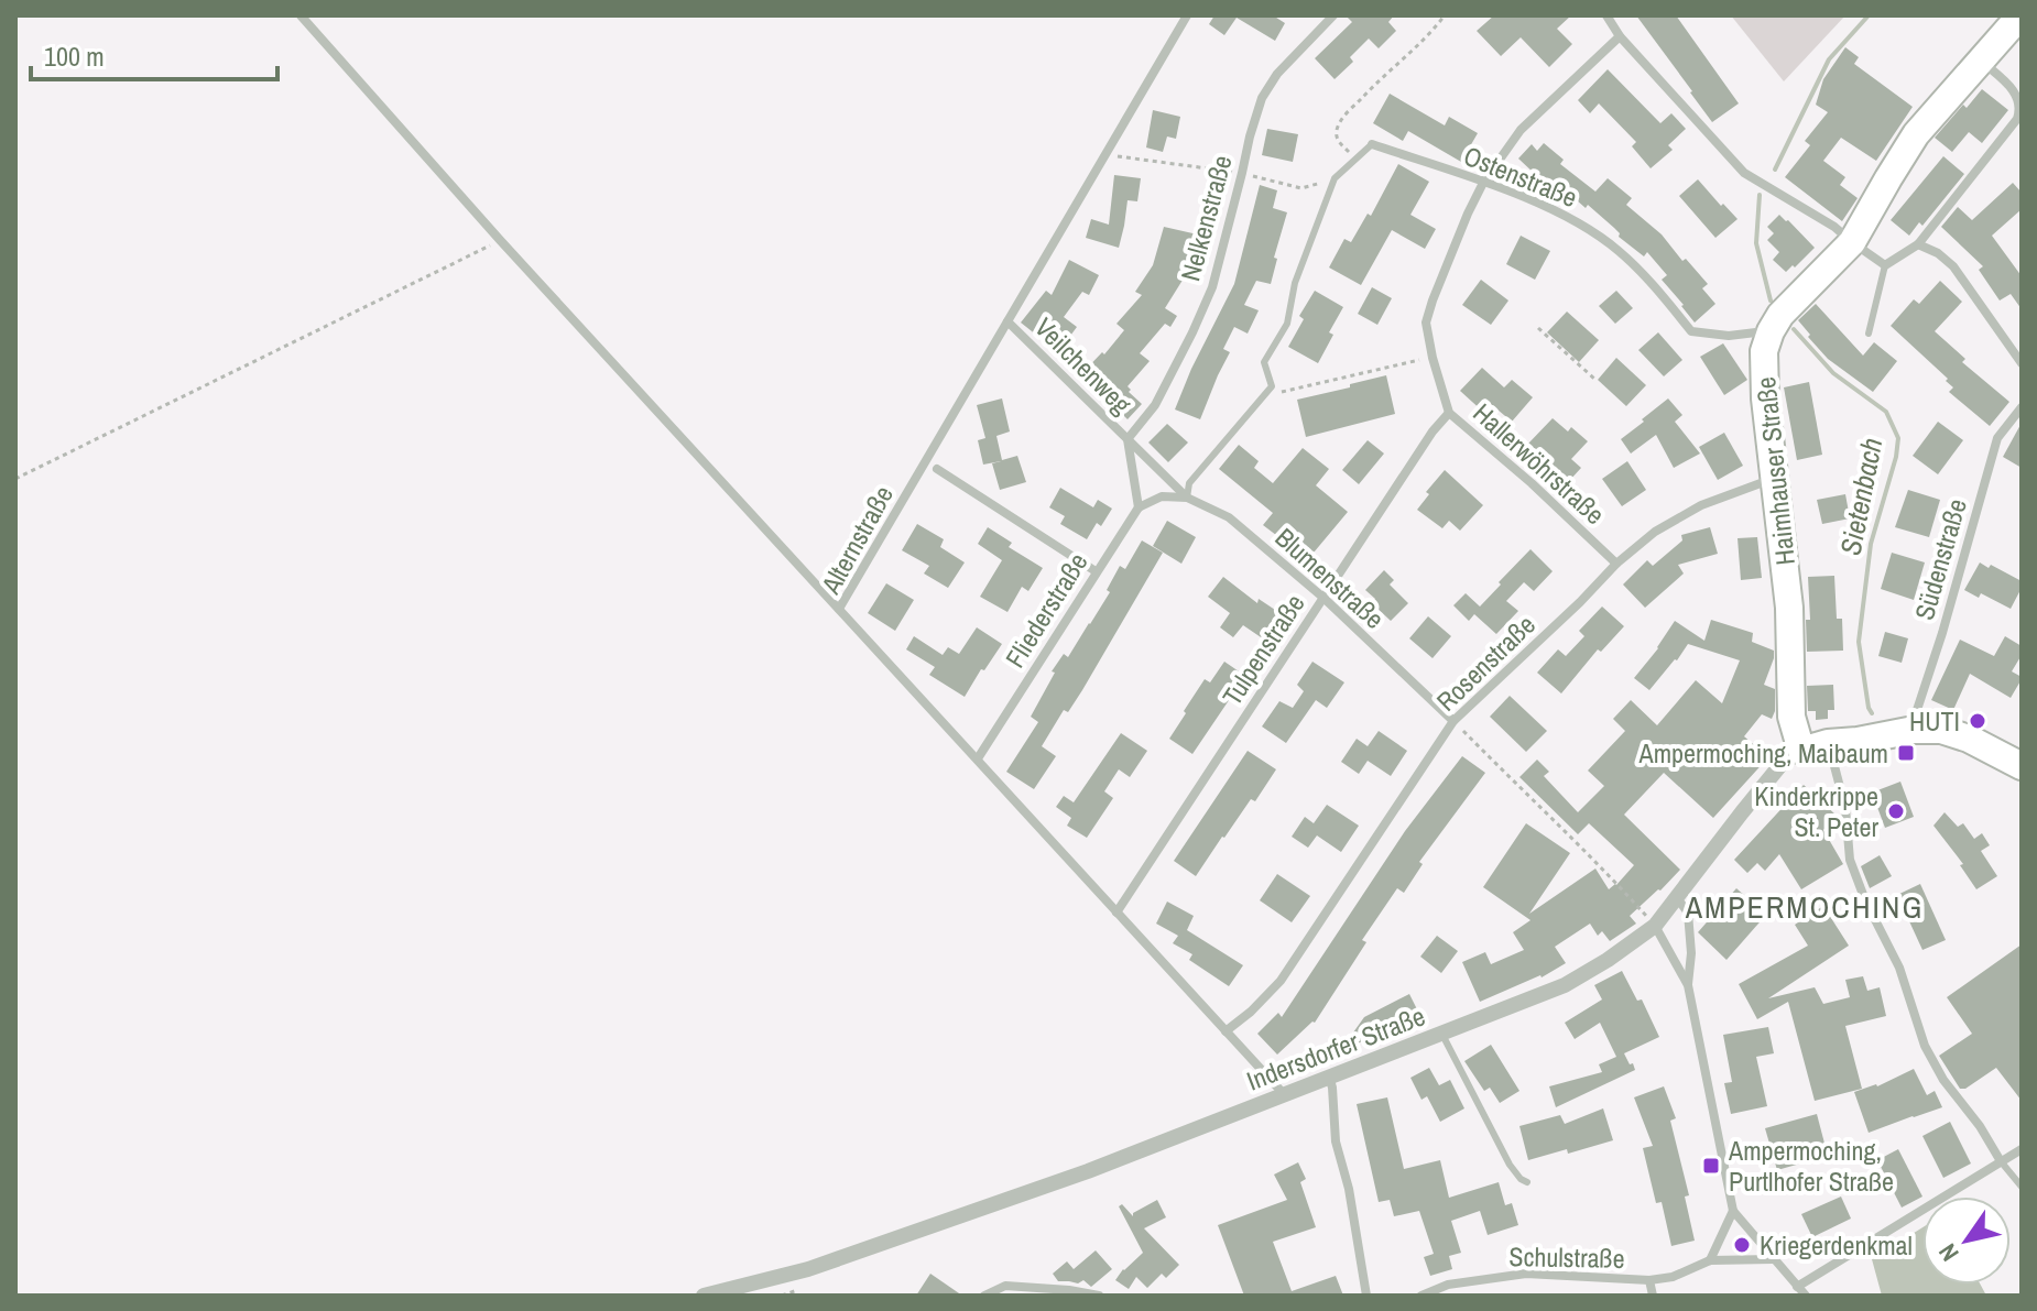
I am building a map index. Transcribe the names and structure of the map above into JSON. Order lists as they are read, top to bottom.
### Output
{
  "streets": {
    "main road": ["Haimhauser Straße"],
    "street": [
      "Ostenstraße",
      "Nelkenstraße",
      "Veilchenweg",
      "Hallerwöhrstraße",
      "Alternstraße",
      "Südenstraße",
      "Blumenstraße",
      "Fliederstraße",
      "Tulpenstraße",
      "Rosenstraße",
      "Indersdorfer Straße",
      "Schulstraße"
    ]
  },
  "crossings": [
    ["Ostenstraße", "Hallerwöhrstraße"],
    ["Ostenstraße", "Haimhauser Straße"],
    ["Nelkenstraße", "Veilchenweg"],
    ["Veilchenweg", "Alternstraße"],
    ["Veilchenweg", "Blumenstraße"],
    ["Veilchenweg", "Fliederstraße"],
    ["Hallerwöhrstraße", "Tulpenstraße"],
    ["Hallerwöhrstraße", "Rosenstraße"],
    ["Haimhauser Straße", "Rosenstraße"],
    ["Haimhauser Straße", "Indersdorfer Straße"],
    ["Alternstraße", "Fliederstraße"],
    ["Alternstraße", "Tulpenstraße"],
    ["Alternstraße", "Rosenstraße"],
    ["Alternstraße", "Indersdorfer Straße"],
    ["Blumenstraße", "Fliederstraße"],
    ["Blumenstraße", "Tulpenstraße"],
    ["Blumenstraße", "Rosenstraße"]
  ],
  "districts": ["AMPERMOCHING"],
  "water": ["Sietenbach"],
  "places": {
    "other": ["HUTI", "Kinderkrippe St. Peter", "Kriegerdenkmal"],
    "transit": ["Ampermoching, Maibaum", "Ampermoching, Purtlhofer Straße"]
  },
  "scale_bar": "100 m",
  "north": "bottom left"
}
